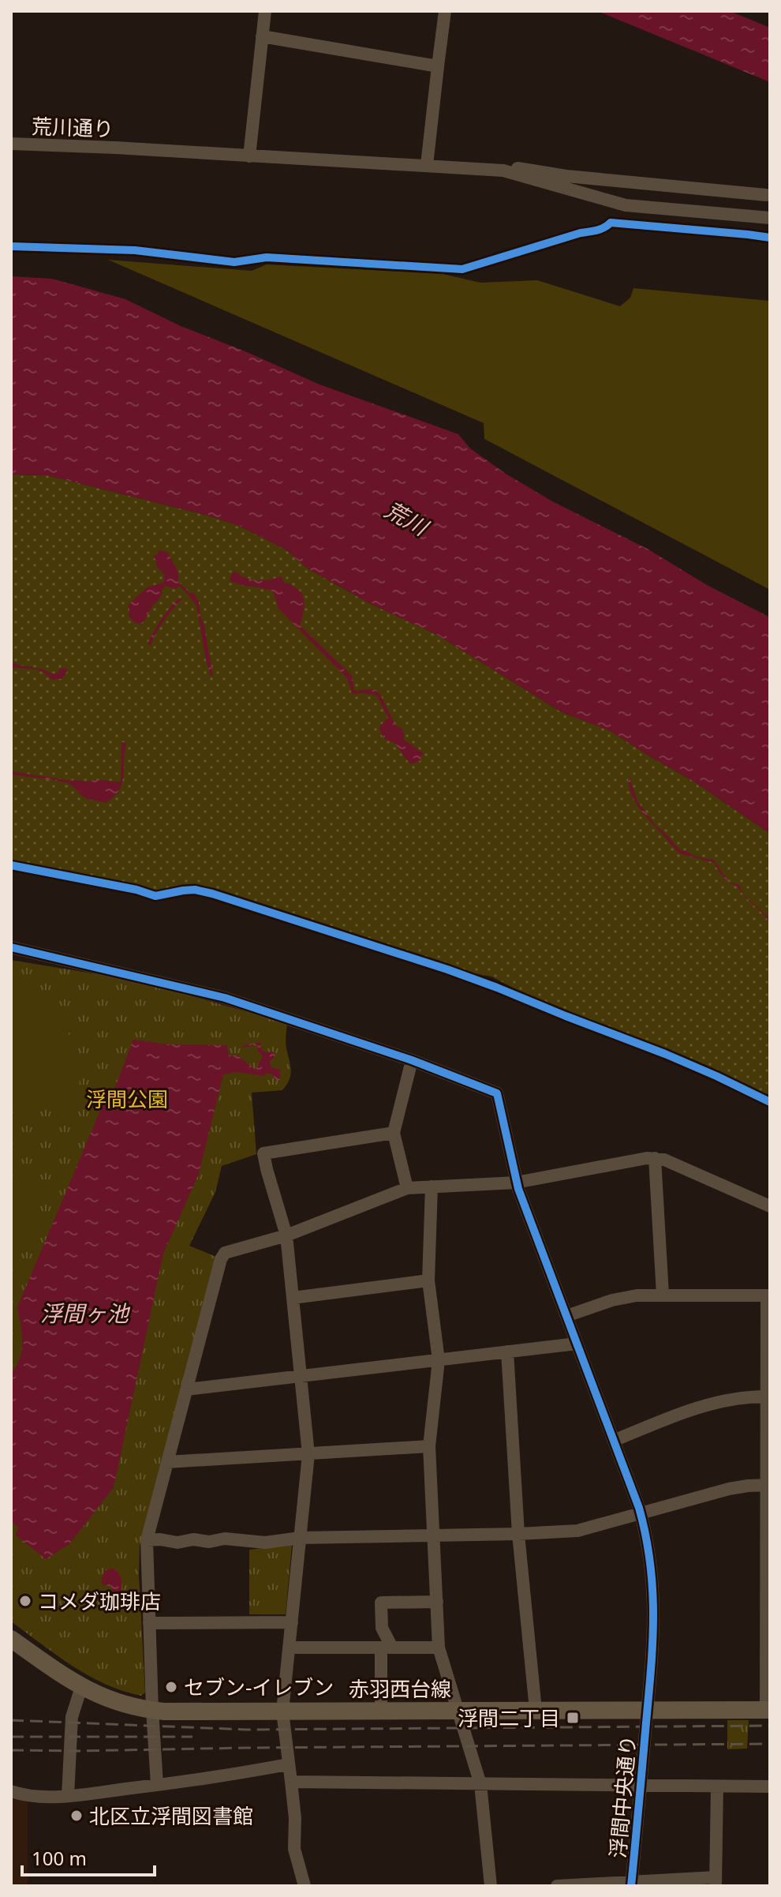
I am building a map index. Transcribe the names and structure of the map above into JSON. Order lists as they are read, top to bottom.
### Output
{
  "streets": {
    "main road": ["赤羽西台線"],
    "street": ["荒川通り", "浮間中央通り"]
  },
  "crossings": [
    ["赤羽西台線", "浮間中央通り"]
  ],
  "water": ["荒川", "浮間ヶ池"],
  "parks": ["浮間公園"],
  "places": {
    "other": ["コメダ珈琲店", "セブン-イレブン", "北区立浮間図書館"],
    "transit": ["浮間二丁目"]
  },
  "scale_bar": "100 m"
}
